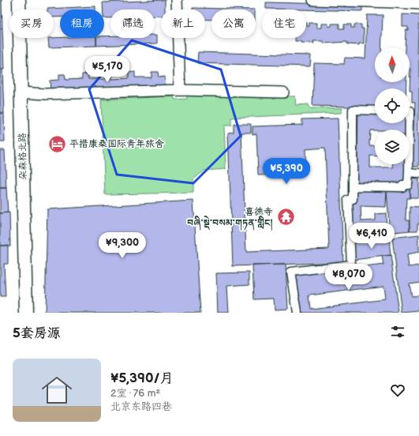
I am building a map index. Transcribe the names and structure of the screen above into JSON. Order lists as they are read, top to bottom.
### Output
{
  "streets": {
    "street": ["朵森格北路"]
  },
  "places": {
    "hotel": ["平措康桑国际青年旅舍"],
    "temple": ["喜德寺 བཞི་སྡེ་བསམ་གཏན་གླིང།"]
  },
  "north": "top",
  "page": {
    "chip": [
      "买房",
      "租房",
      "筛选",
      "新上",
      "公寓",
      "住宅"
    ],
    "price": [
      "¥5,170",
      "¥5,390",
      "¥6,410",
      "¥9,300",
      "¥8,070"
    ],
    "heading": "5套房源",
    "list": [
      {
        "name": "¥5,390/月",
        "note": "2室 · 76 m² · 北京东路四巷"
      }
    ]
  }
}
